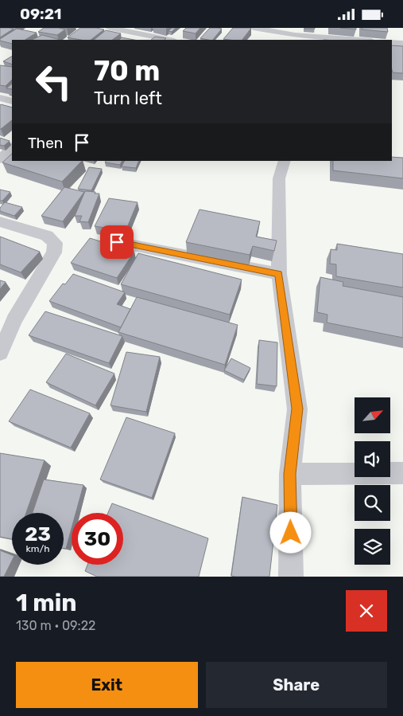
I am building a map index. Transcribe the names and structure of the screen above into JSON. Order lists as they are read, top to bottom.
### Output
{
  "north": "top right",
  "page": {
    "status": "09:21",
    "turn": ["70 m", "Turn left"],
    "then": "Then",
    "speed": "23 km/h",
    "limit": "30",
    "heading": ["1 min", "130 m · 09:22"],
    "buttons": ["Exit", "Share"]
  }
}
